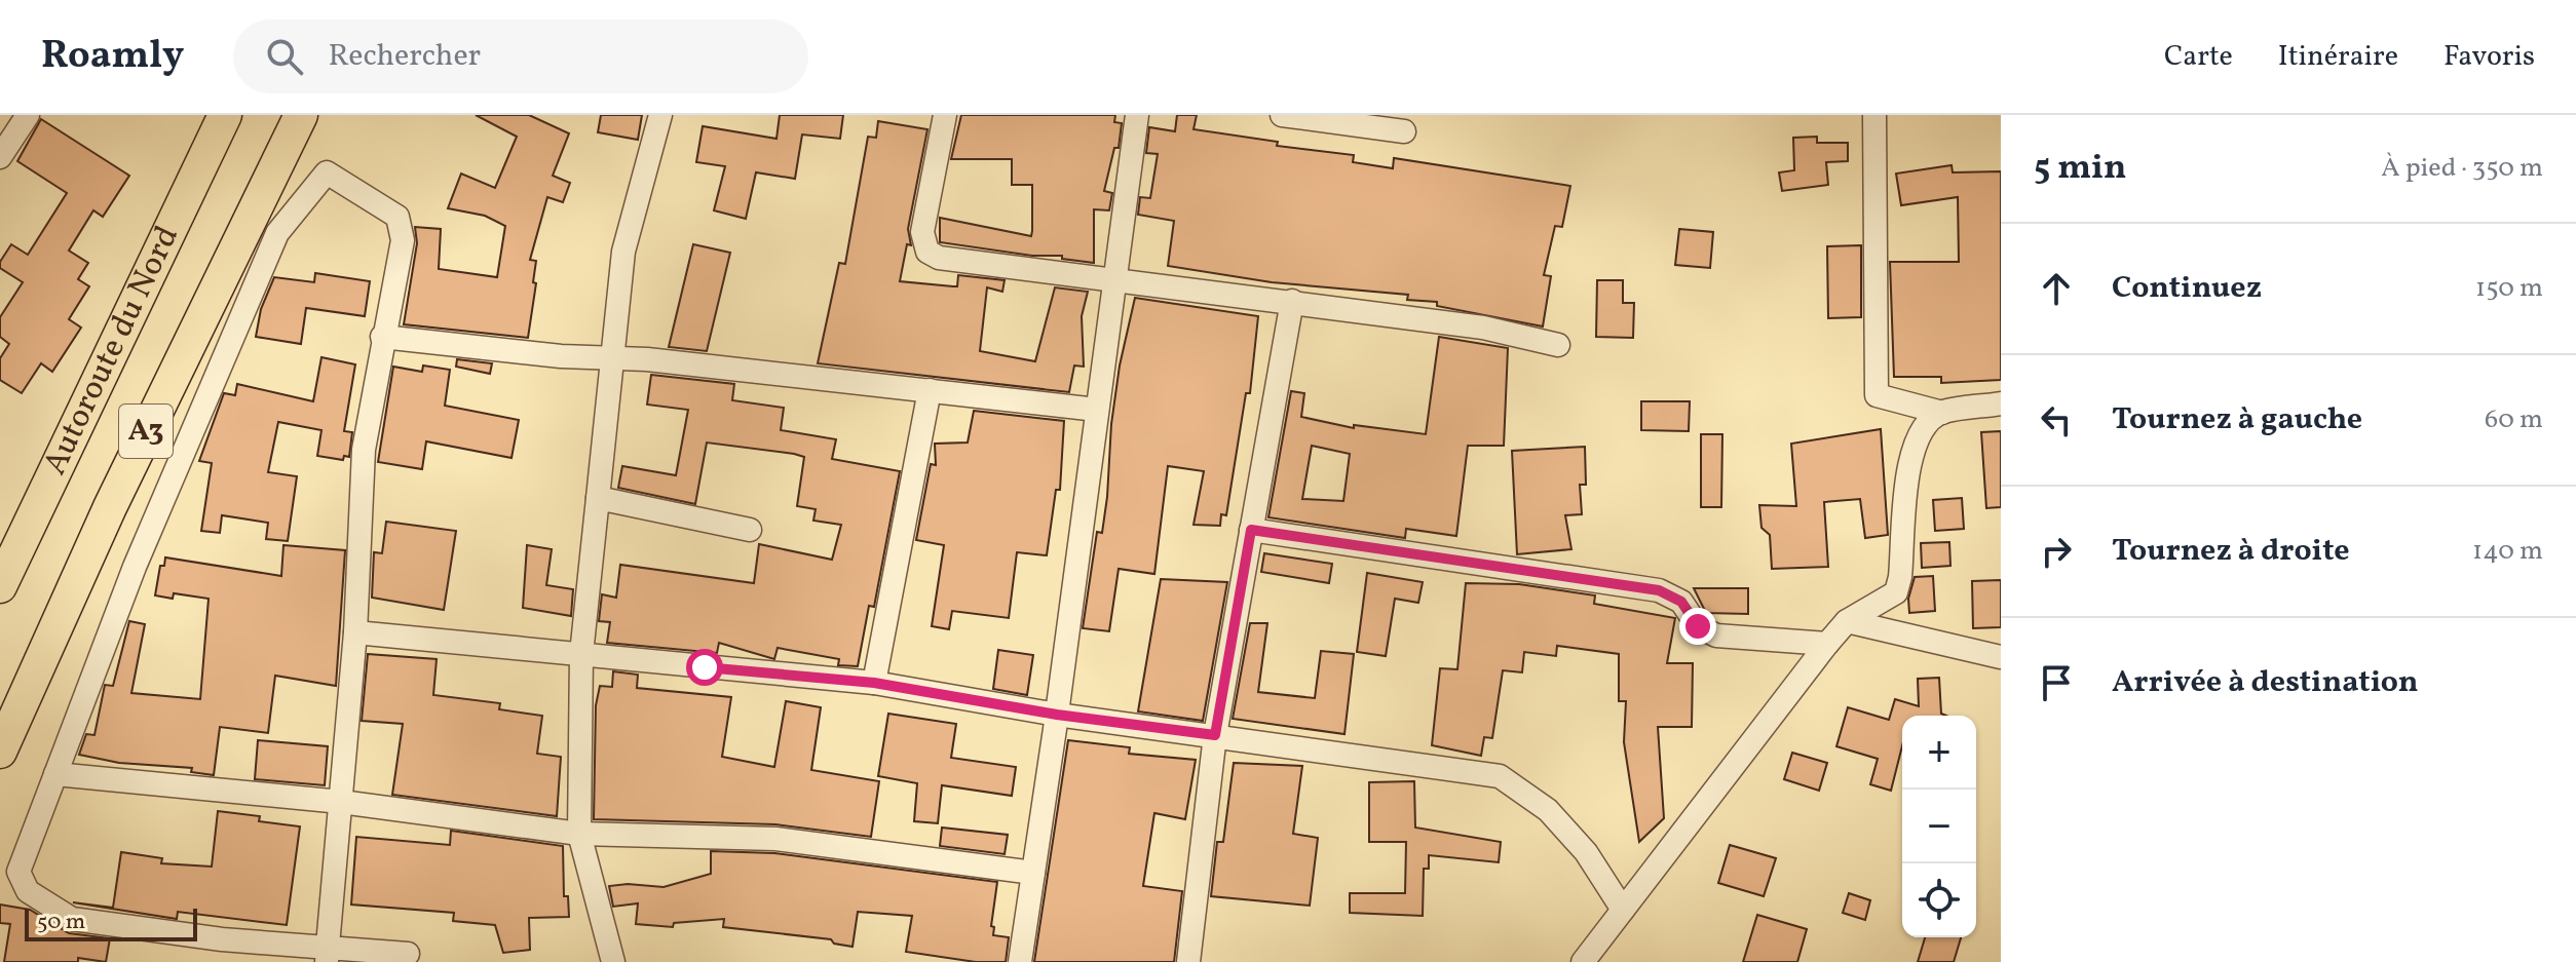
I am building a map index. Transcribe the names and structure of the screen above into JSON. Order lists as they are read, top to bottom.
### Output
{
  "streets": {
    "highway": ["Autoroute du Nord", "A3"]
  },
  "scale_bar": "50 m",
  "page": {
    "header": "Roamly",
    "search": "Rechercher",
    "nav": ["Carte", "Itinéraire", "Favoris"],
    "heading": ["5 min", "À pied · 350 m"],
    "list": [
      ["Continuez", "150 m"],
      ["Tournez à gauche", "60 m"],
      ["Tournez à droite", "140 m"],
      "Arrivée à destination"
    ],
    "map_buttons": ["+", "−"],
    "scale": "50 m"
  }
}
